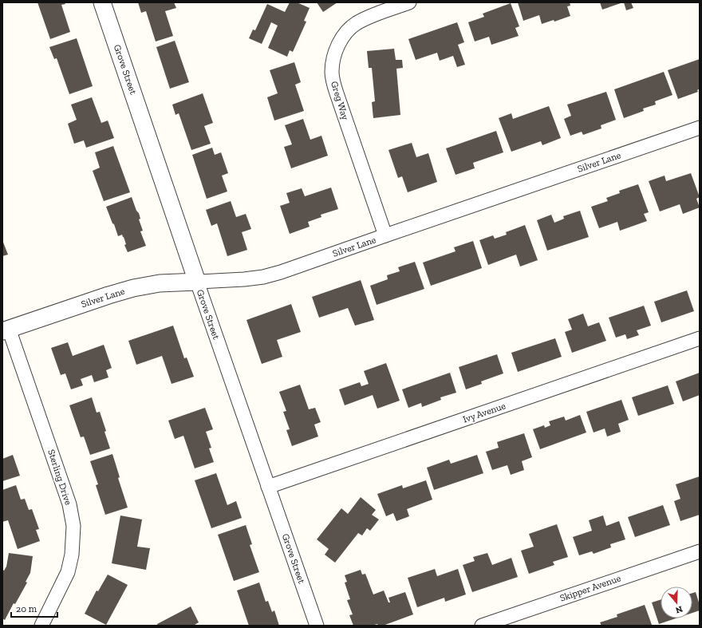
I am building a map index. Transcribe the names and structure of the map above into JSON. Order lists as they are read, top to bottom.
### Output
{
  "streets": {
    "street": [
      "Grove Street",
      "Greg Way",
      "Silver Lane",
      "Ivy Avenue",
      "Sterling Drive",
      "Skipper Avenue"
    ]
  },
  "crossings": [
    ["Grove Street", "Silver Lane"],
    ["Grove Street", "Ivy Avenue"],
    ["Greg Way", "Silver Lane"],
    ["Silver Lane", "Sterling Drive"]
  ],
  "scale_bar": "20 m",
  "north": "bottom"
}
